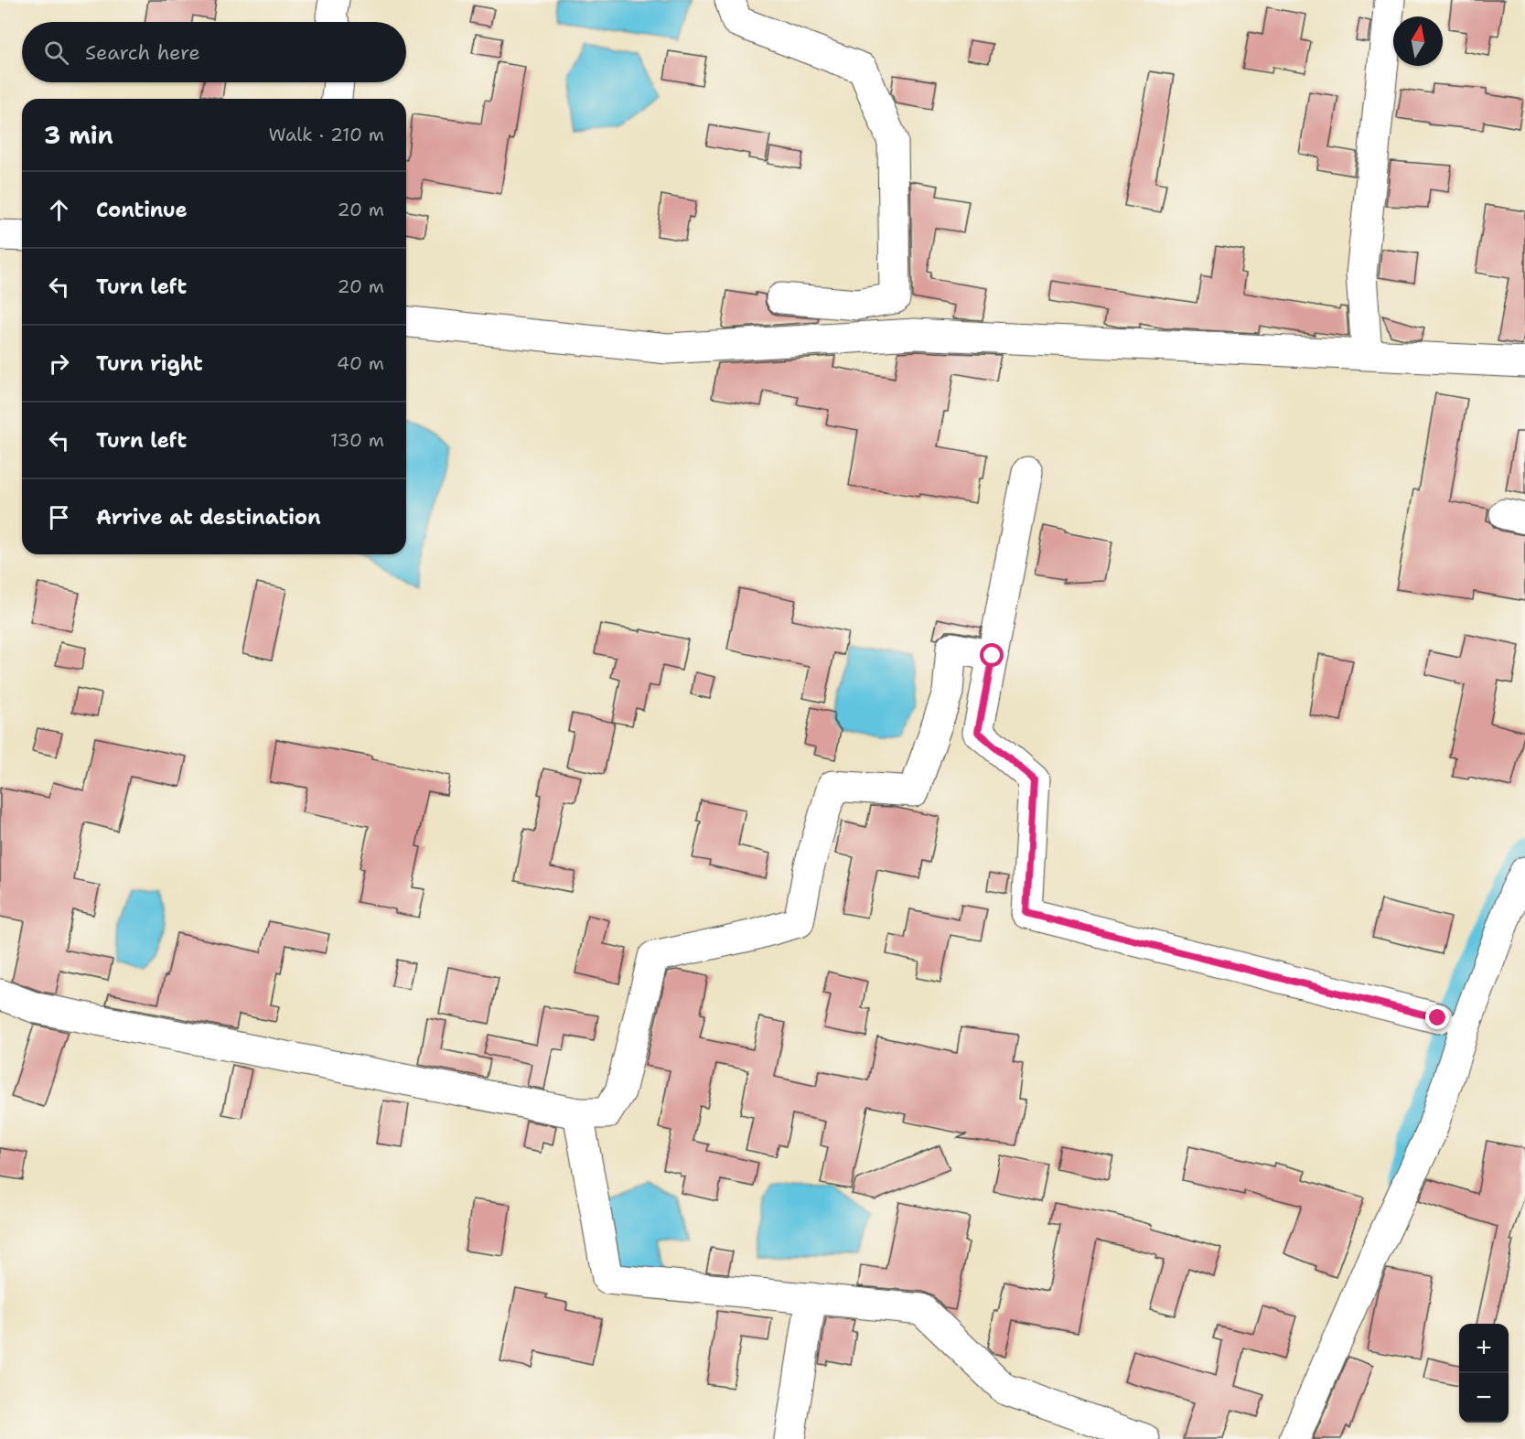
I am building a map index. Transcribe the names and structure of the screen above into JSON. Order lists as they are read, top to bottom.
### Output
{
  "north": "top",
  "page": {
    "search": "Search here",
    "heading": ["3 min", "Walk · 210 m"],
    "list": [
      ["Continue", "20 m"],
      ["Turn left", "20 m"],
      ["Turn right", "40 m"],
      ["Turn left", "130 m"],
      "Arrive at destination"
    ],
    "map_buttons": ["+", "−"]
  }
}
